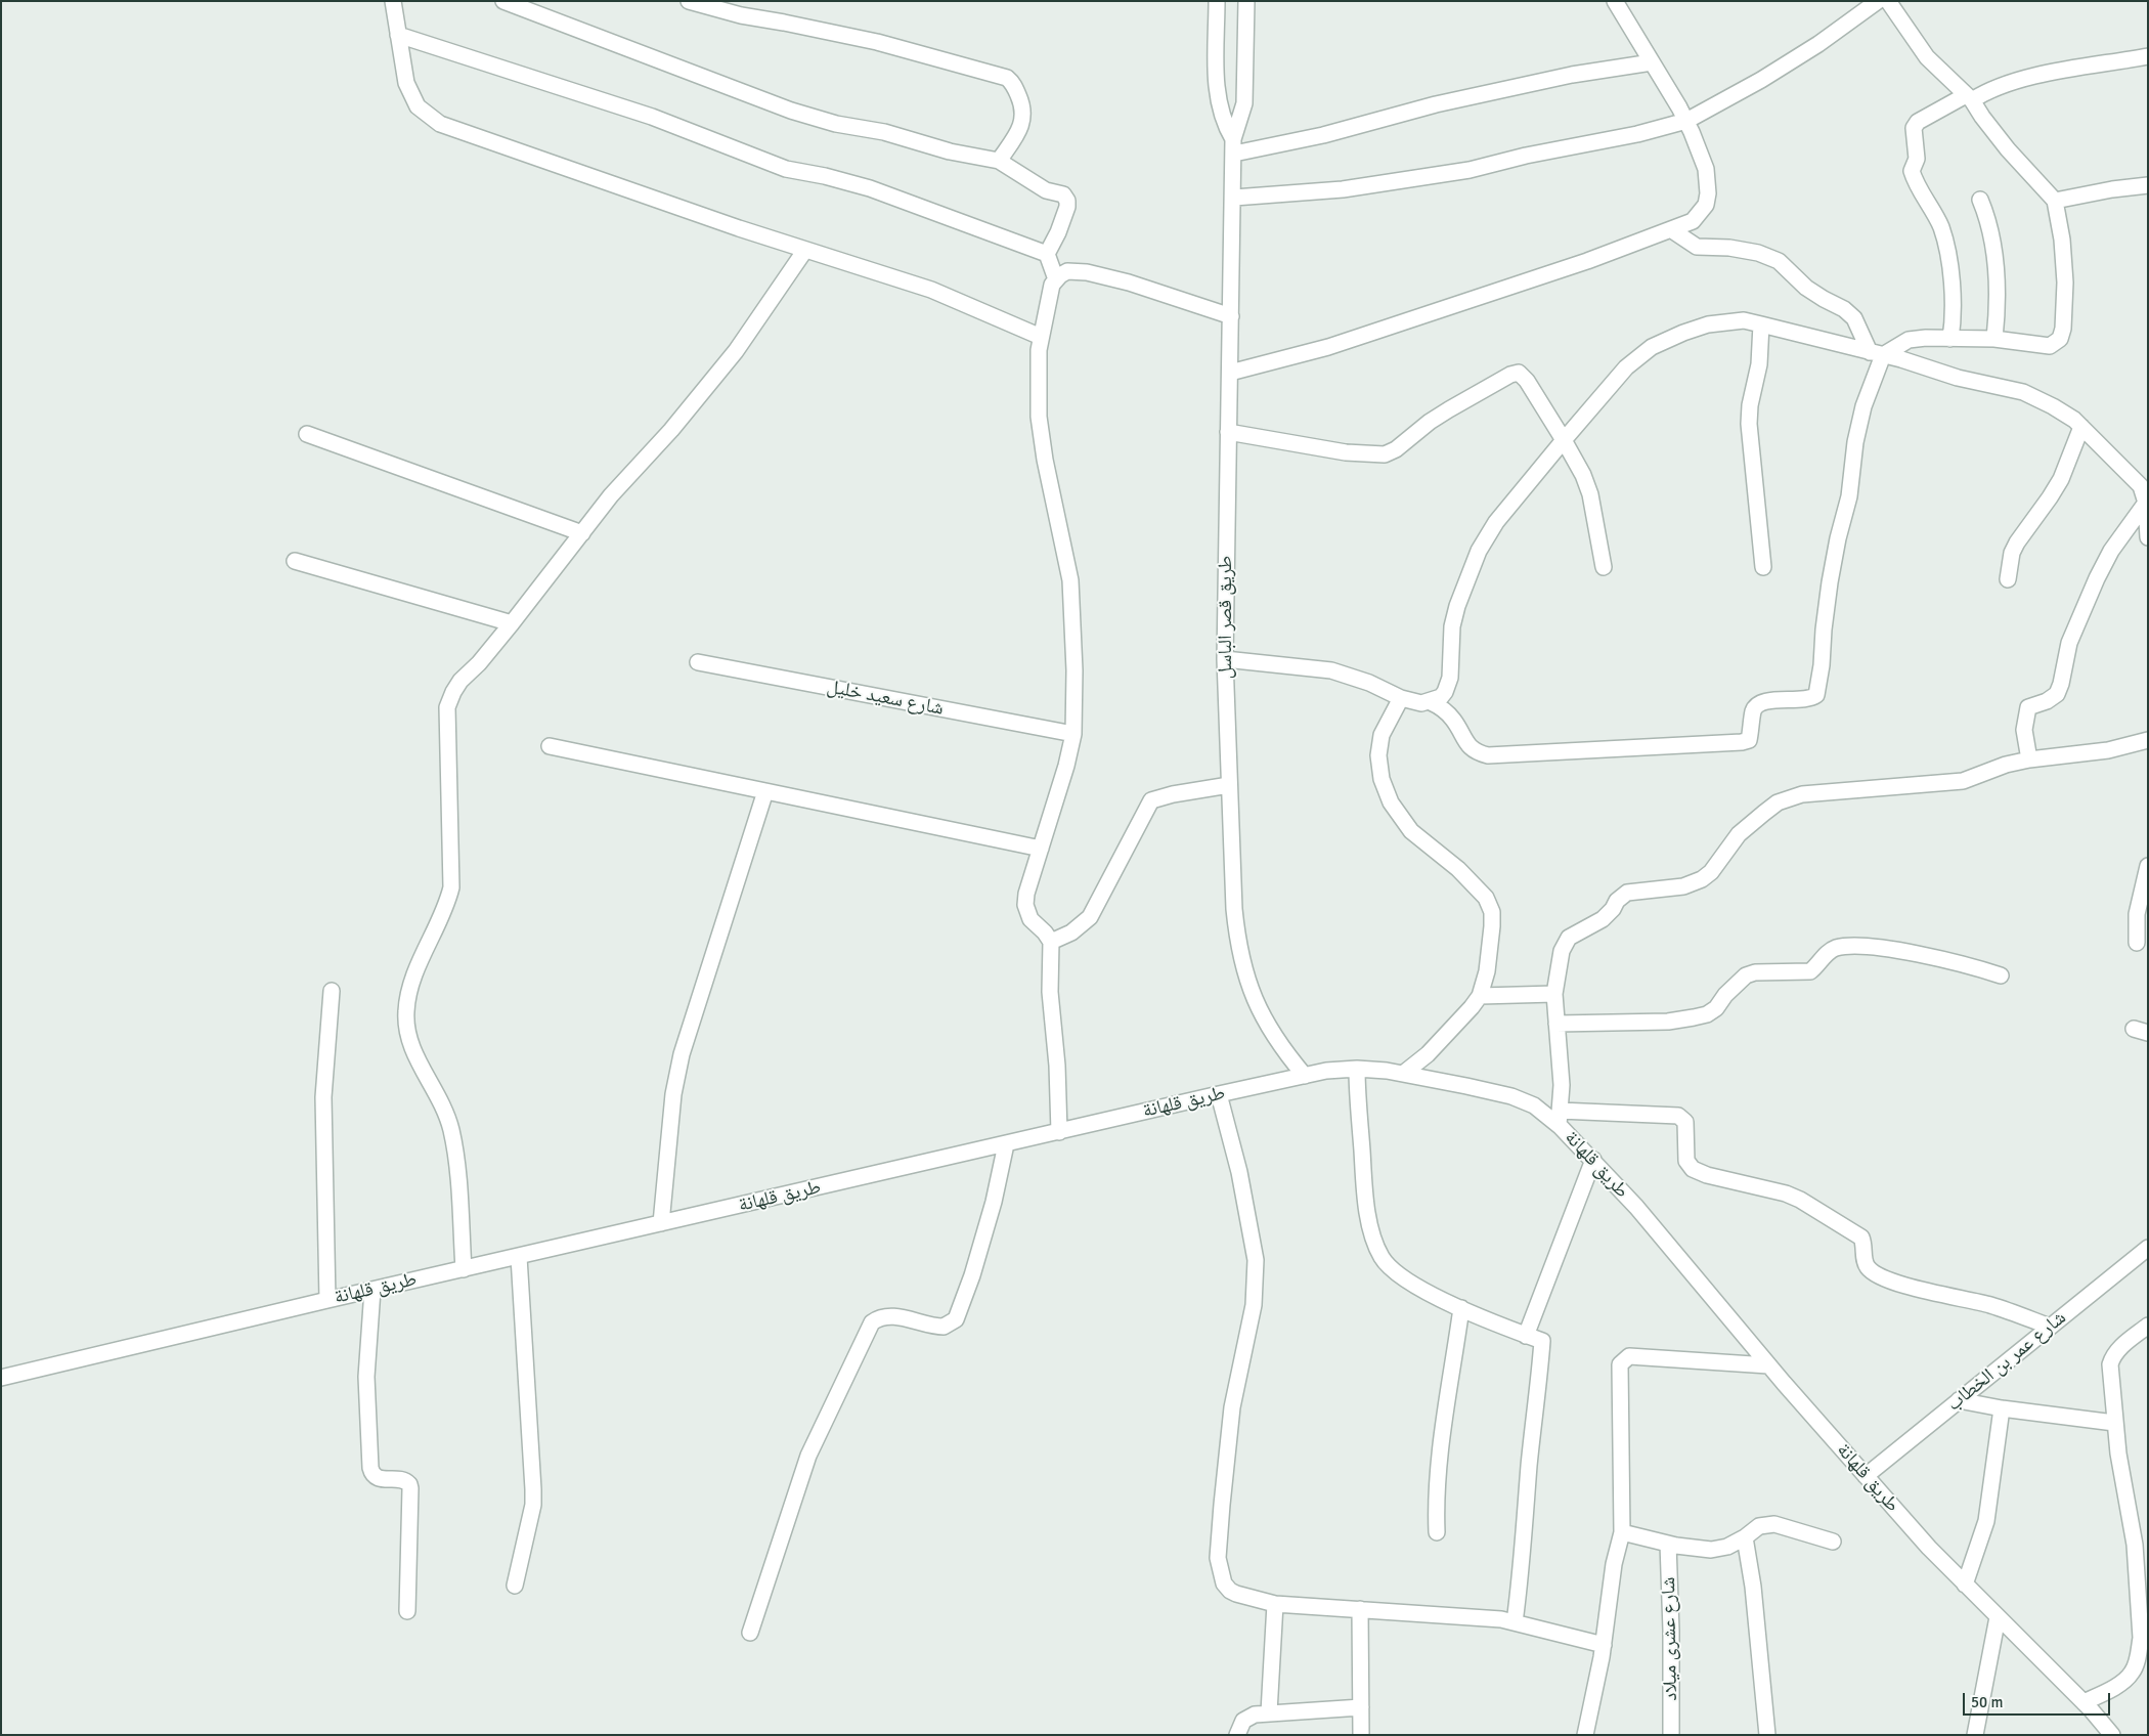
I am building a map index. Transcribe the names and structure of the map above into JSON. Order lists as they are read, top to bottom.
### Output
{
  "streets": {
    "street": [
      "طريق قصر الباسل",
      "شارع سعيد خليل",
      "طريق قلهانة",
      "شارع عمر بن الخطاب",
      "شارع عشرى ميلاد"
    ]
  },
  "crossings": [
    ["طريق قصر الباسل", "طريق قلهانة"],
    ["طريق قلهانة", "شارع عمر بن الخطاب"]
  ],
  "scale_bar": "50 m"
}
